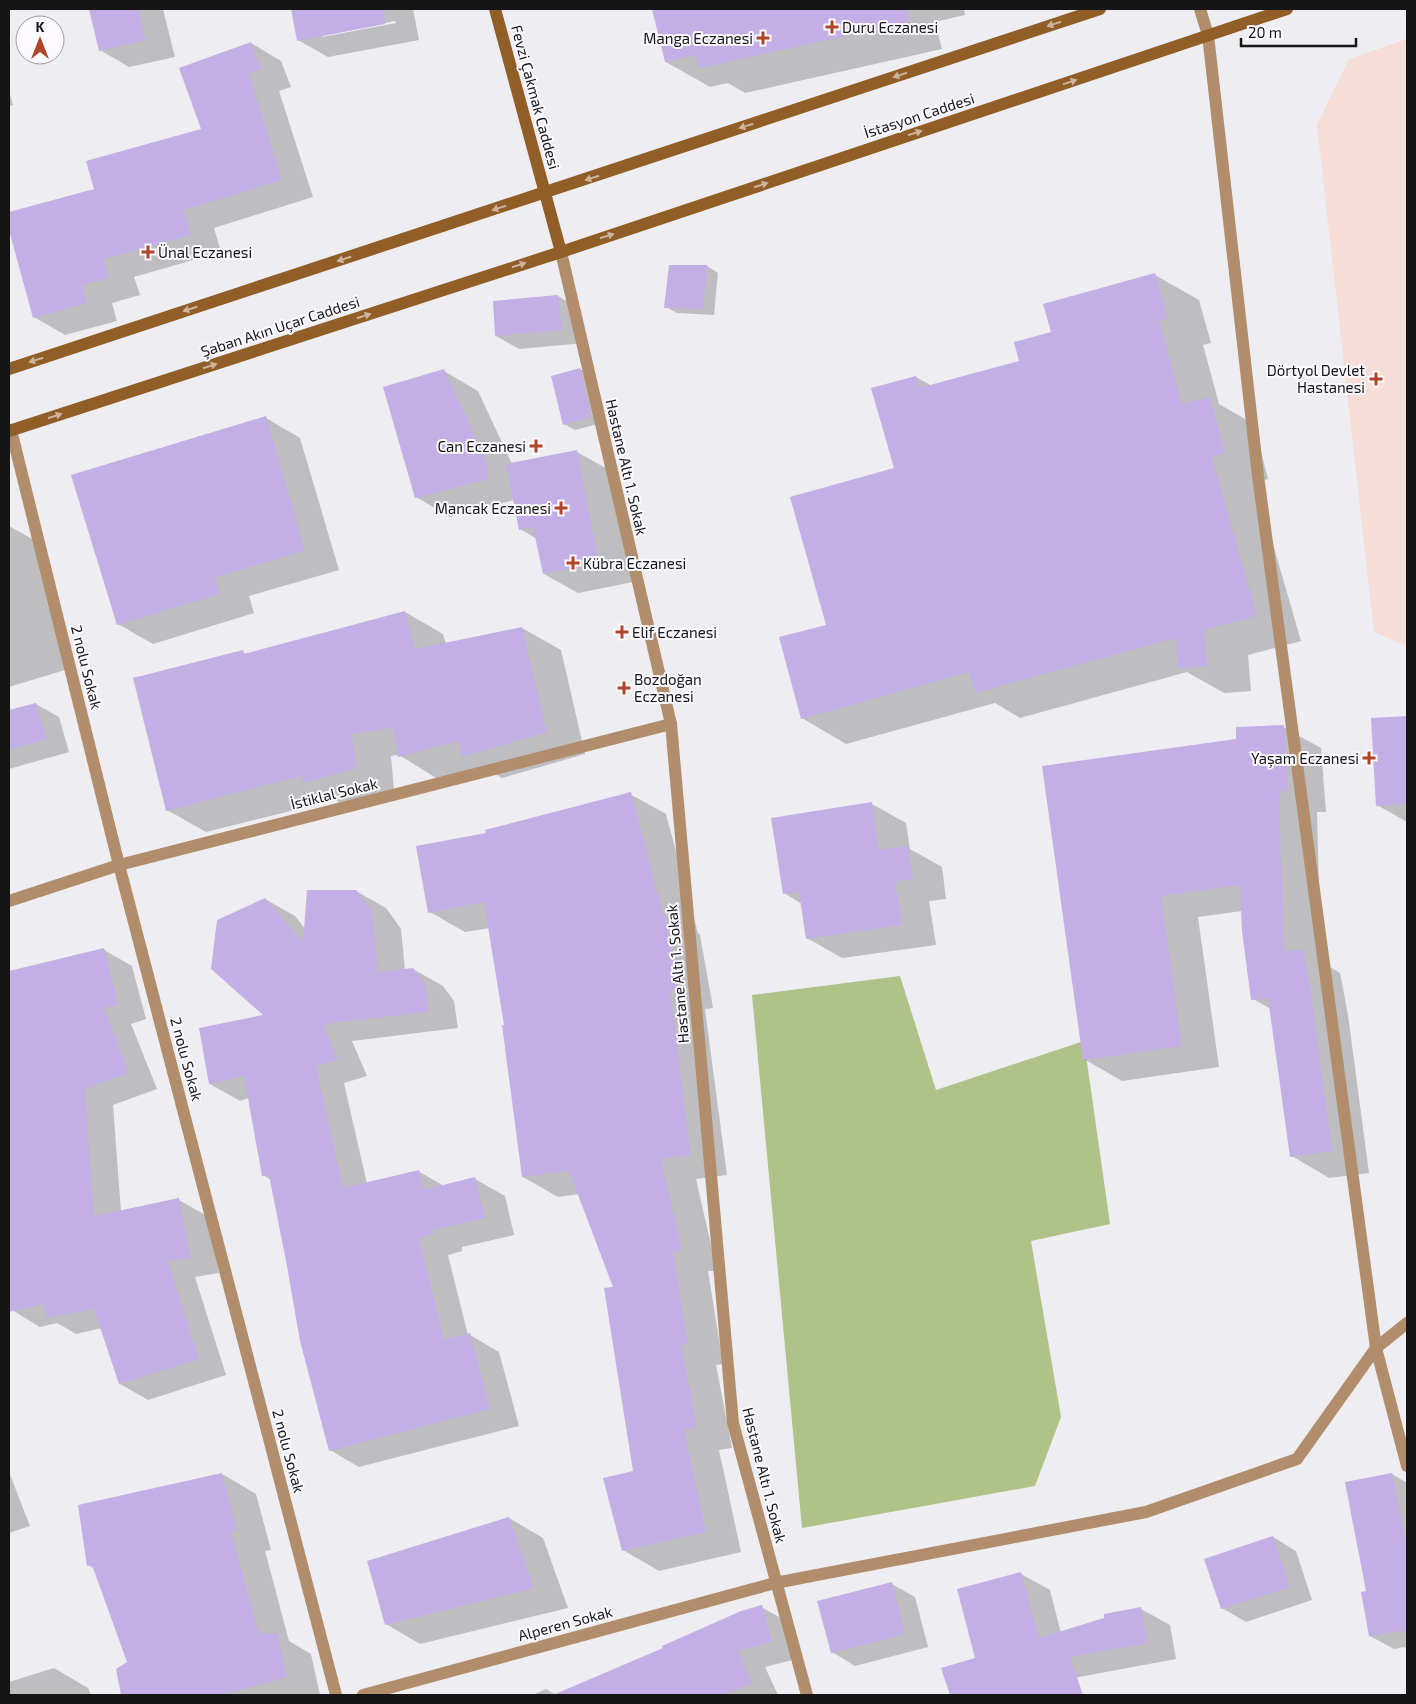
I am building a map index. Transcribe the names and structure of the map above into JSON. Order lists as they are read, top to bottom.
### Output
{
  "streets": {
    "main road": ["Fevzi Çakmak Caddesi", "İstasyon Caddesi", "Şaban Akın Uçar Caddesi"],
    "street": [
      "Hastane Altı 1. Sokak",
      "2 nolu Sokak",
      "İstiklal Sokak",
      "Alperen Sokak"
    ]
  },
  "crossings": [
    ["Fevzi Çakmak Caddesi", "İstasyon Caddesi"],
    ["Fevzi Çakmak Caddesi", "Şaban Akın Uçar Caddesi"],
    ["Fevzi Çakmak Caddesi", "Hastane Altı 1. Sokak"],
    ["İstasyon Caddesi", "Şaban Akın Uçar Caddesi"],
    ["İstasyon Caddesi", "Hastane Altı 1. Sokak"],
    ["Şaban Akın Uçar Caddesi", "Hastane Altı 1. Sokak"],
    ["Şaban Akın Uçar Caddesi", "2 nolu Sokak"],
    ["Hastane Altı 1. Sokak", "İstiklal Sokak"],
    ["Hastane Altı 1. Sokak", "Alperen Sokak"],
    ["2 nolu Sokak", "İstiklal Sokak"]
  ],
  "places": {
    "health": [
      "Duru Eczanesi",
      "Manga Eczanesi",
      "Ünal Eczanesi",
      "Dörtyol Devlet Hastanesi",
      "Can Eczanesi",
      "Mancak Eczanesi",
      "Kübra Eczanesi",
      "Elif Eczanesi",
      "Bozdoğan Eczanesi",
      "Yaşam Eczanesi"
    ]
  },
  "scale_bar": "20 m",
  "north": "top"
}
